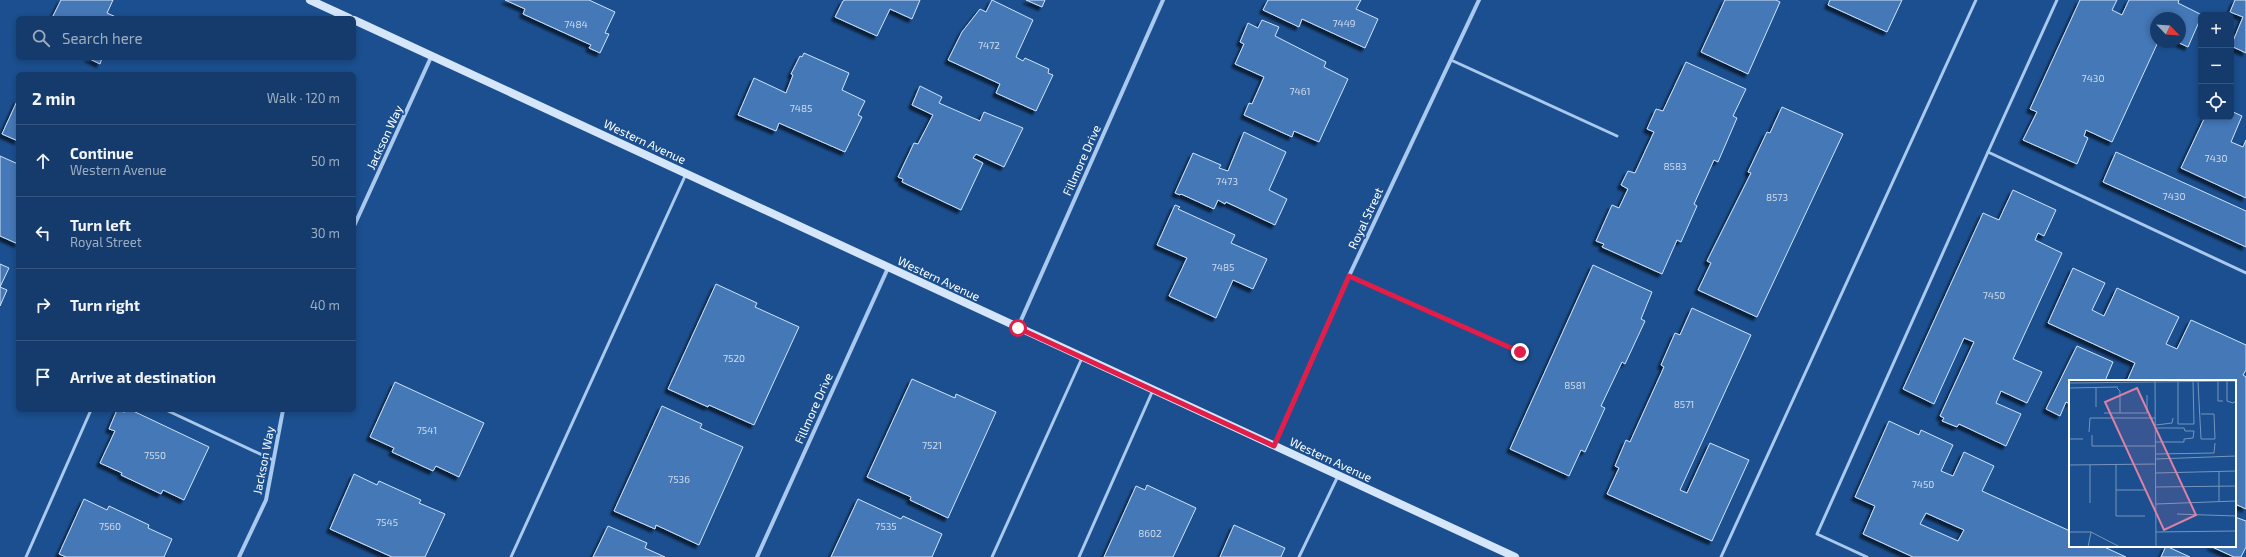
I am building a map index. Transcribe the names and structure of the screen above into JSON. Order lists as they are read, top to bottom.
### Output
{
  "streets": {
    "main road": ["Western Avenue"],
    "street": ["Jackson Way", "Fillmore Drive", "Royal Street"]
  },
  "crossings": [
    ["Jackson Way", "Western Avenue"],
    ["Western Avenue", "Fillmore Drive"],
    ["Western Avenue", "Royal Street"]
  ],
  "house_numbers": [
    "7449",
    "7484",
    "7472",
    "7430",
    "7461",
    "7485",
    "7430",
    "8583",
    "7473",
    "7430",
    "8573",
    "7485",
    "7450",
    "7520",
    "8581",
    "8571",
    "7541",
    "7521",
    "7550",
    "7536",
    "7450",
    "7545",
    "7560",
    "7535",
    "8602"
  ],
  "north": "bottom right",
  "page": {
    "map_buttons": ["+", "−"],
    "search": "Search here",
    "heading": ["2 min", "Walk · 120 m"],
    "list": [
      ["Continue", "Western Avenue", "50 m"],
      ["Turn left", "Royal Street", "30 m"],
      ["Turn right", "40 m"],
      "Arrive at destination"
    ]
  }
}
